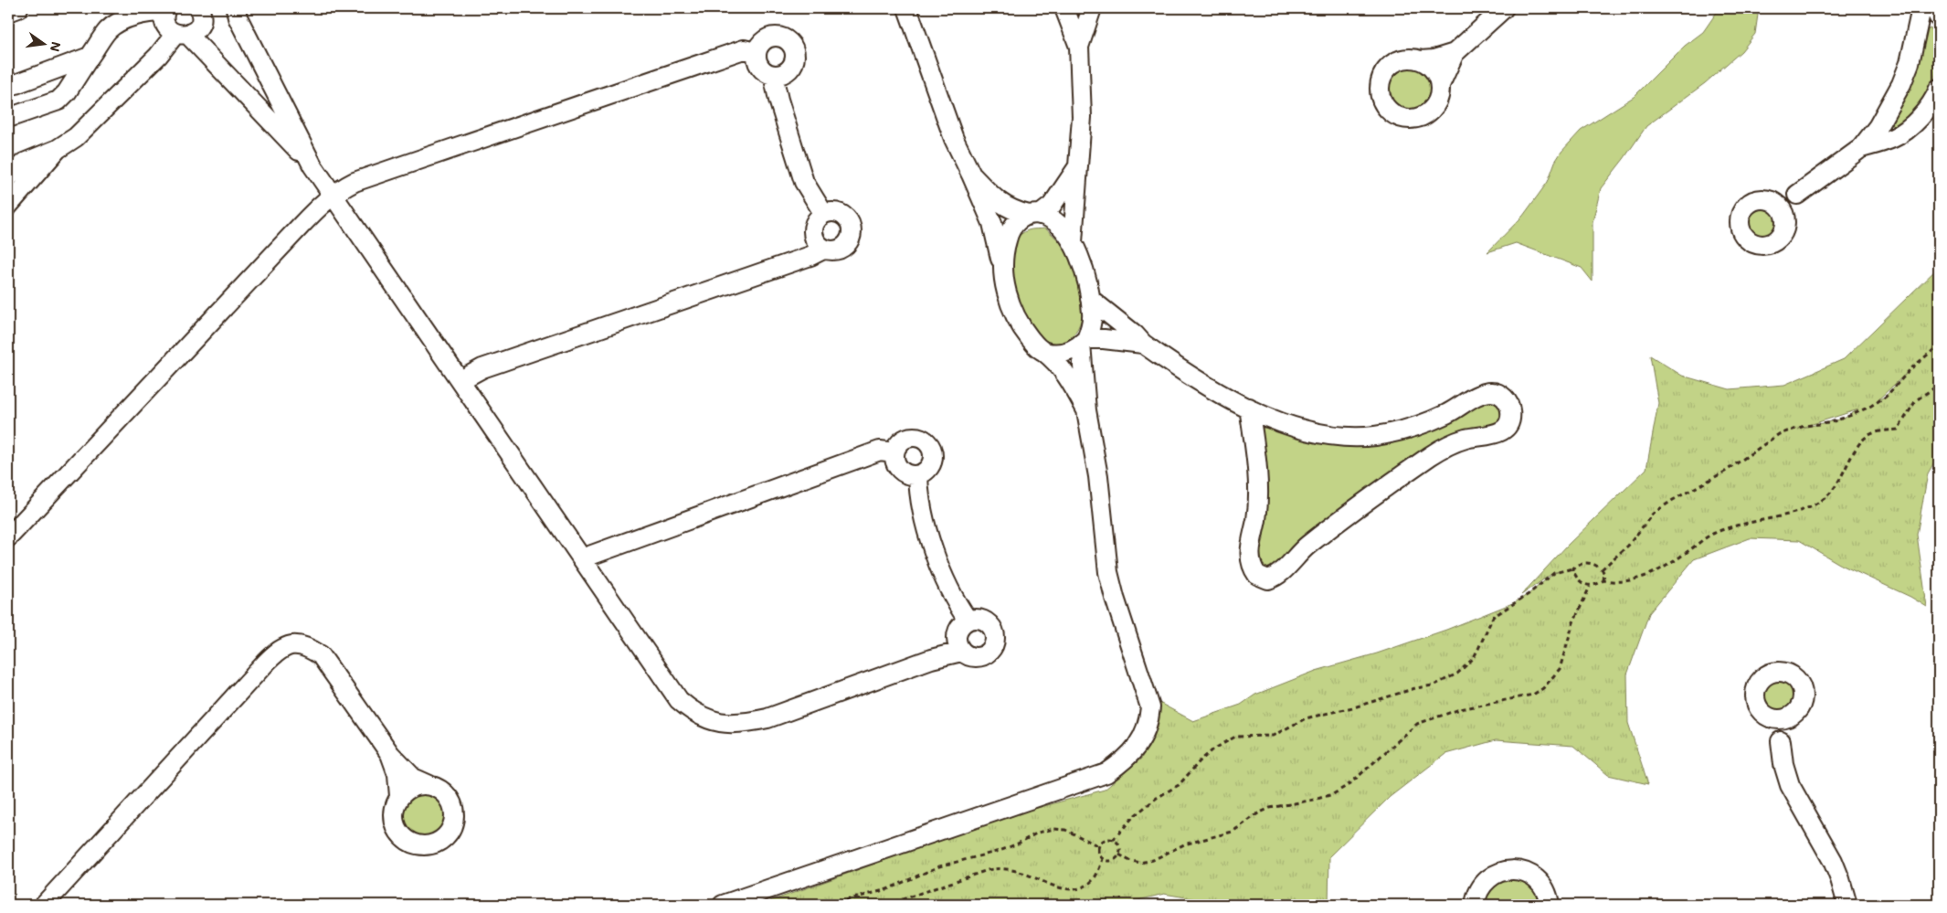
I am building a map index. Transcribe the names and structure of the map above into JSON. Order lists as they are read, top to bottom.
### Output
{
  "north": "right"
}
